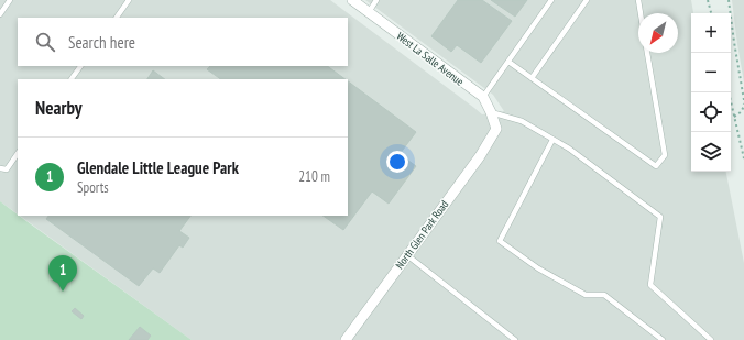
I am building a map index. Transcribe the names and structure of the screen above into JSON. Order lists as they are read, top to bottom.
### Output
{
  "streets": {
    "street": ["West La Salle Avenue", "North Glen Park Road"]
  },
  "crossings": [
    ["West La Salle Avenue", "North Glen Park Road"]
  ],
  "north": "bottom left",
  "page": {
    "map_buttons": ["+", "−"],
    "search": "Search here",
    "heading": "Nearby",
    "list": [
      {
        "mark": "1",
        "name": "Glendale Little League Park",
        "note": "Sports",
        "value": "210 m"
      }
    ],
    "pins": "1"
  }
}
